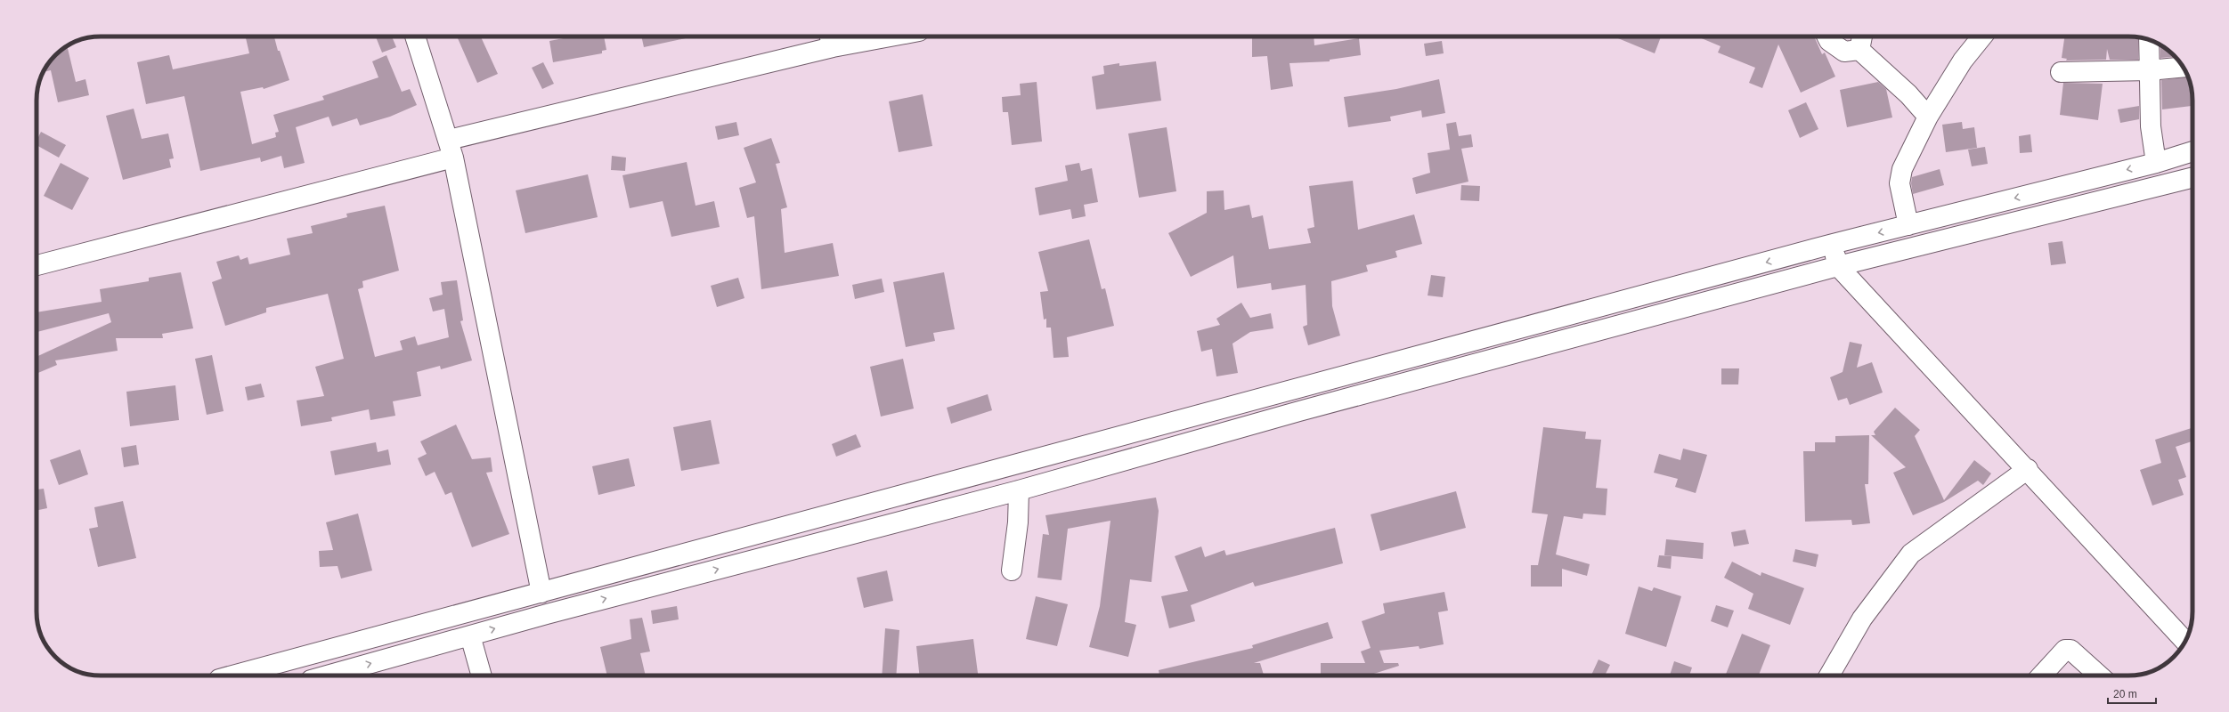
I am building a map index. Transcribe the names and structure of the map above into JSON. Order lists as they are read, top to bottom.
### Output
{
  "scale_bar": "20 m"
}
